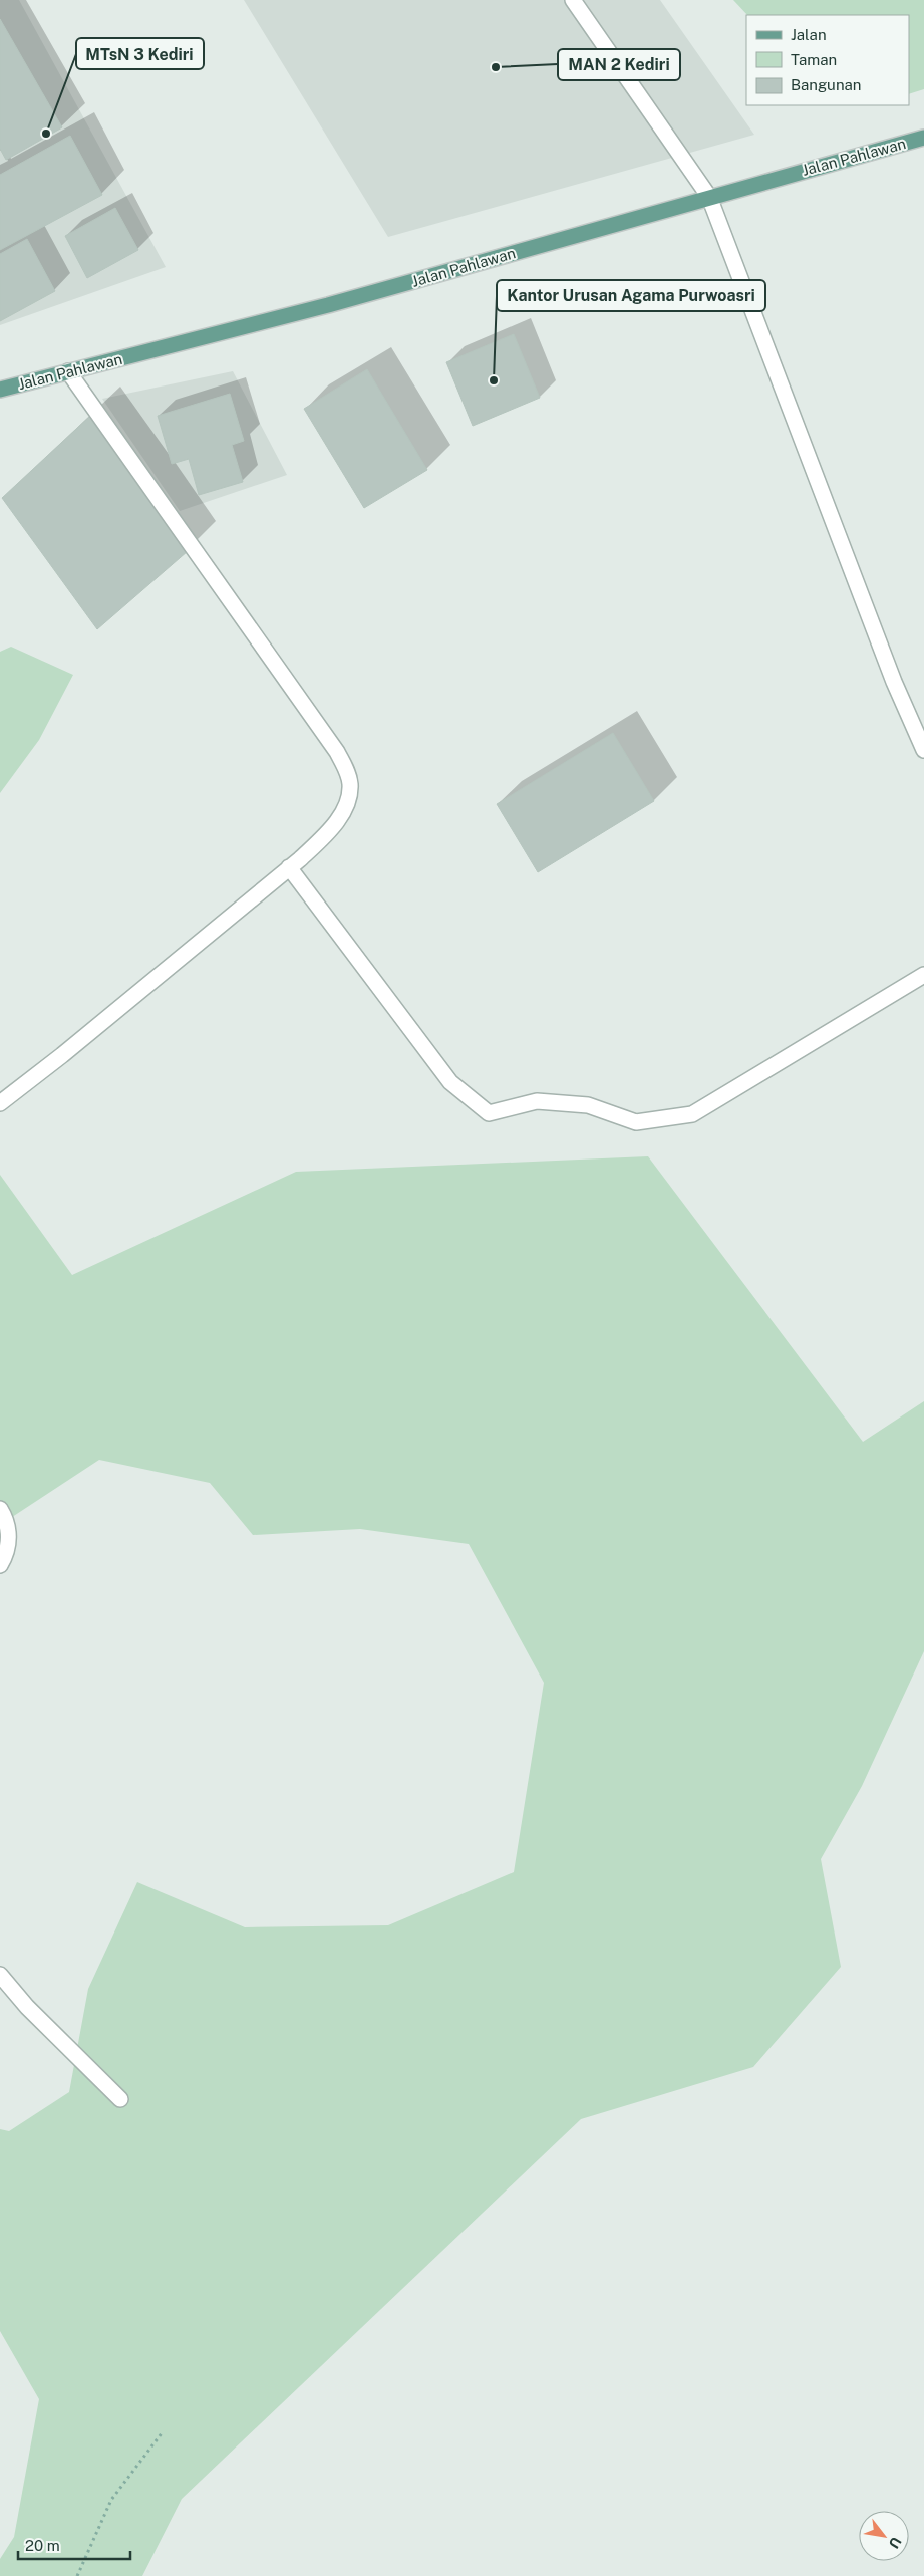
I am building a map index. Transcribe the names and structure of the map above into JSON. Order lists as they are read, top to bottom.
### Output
{
  "streets": {
    "main road": ["Jalan Pahlawan"]
  },
  "places": ["MAN 2 Kediri", "MTsN 3 Kediri", "Kantor Urusan Agama Purwoasri"],
  "legend": ["Jalan", "Taman", "Bangunan"],
  "scale_bar": "20 m",
  "north": "bottom right"
}
